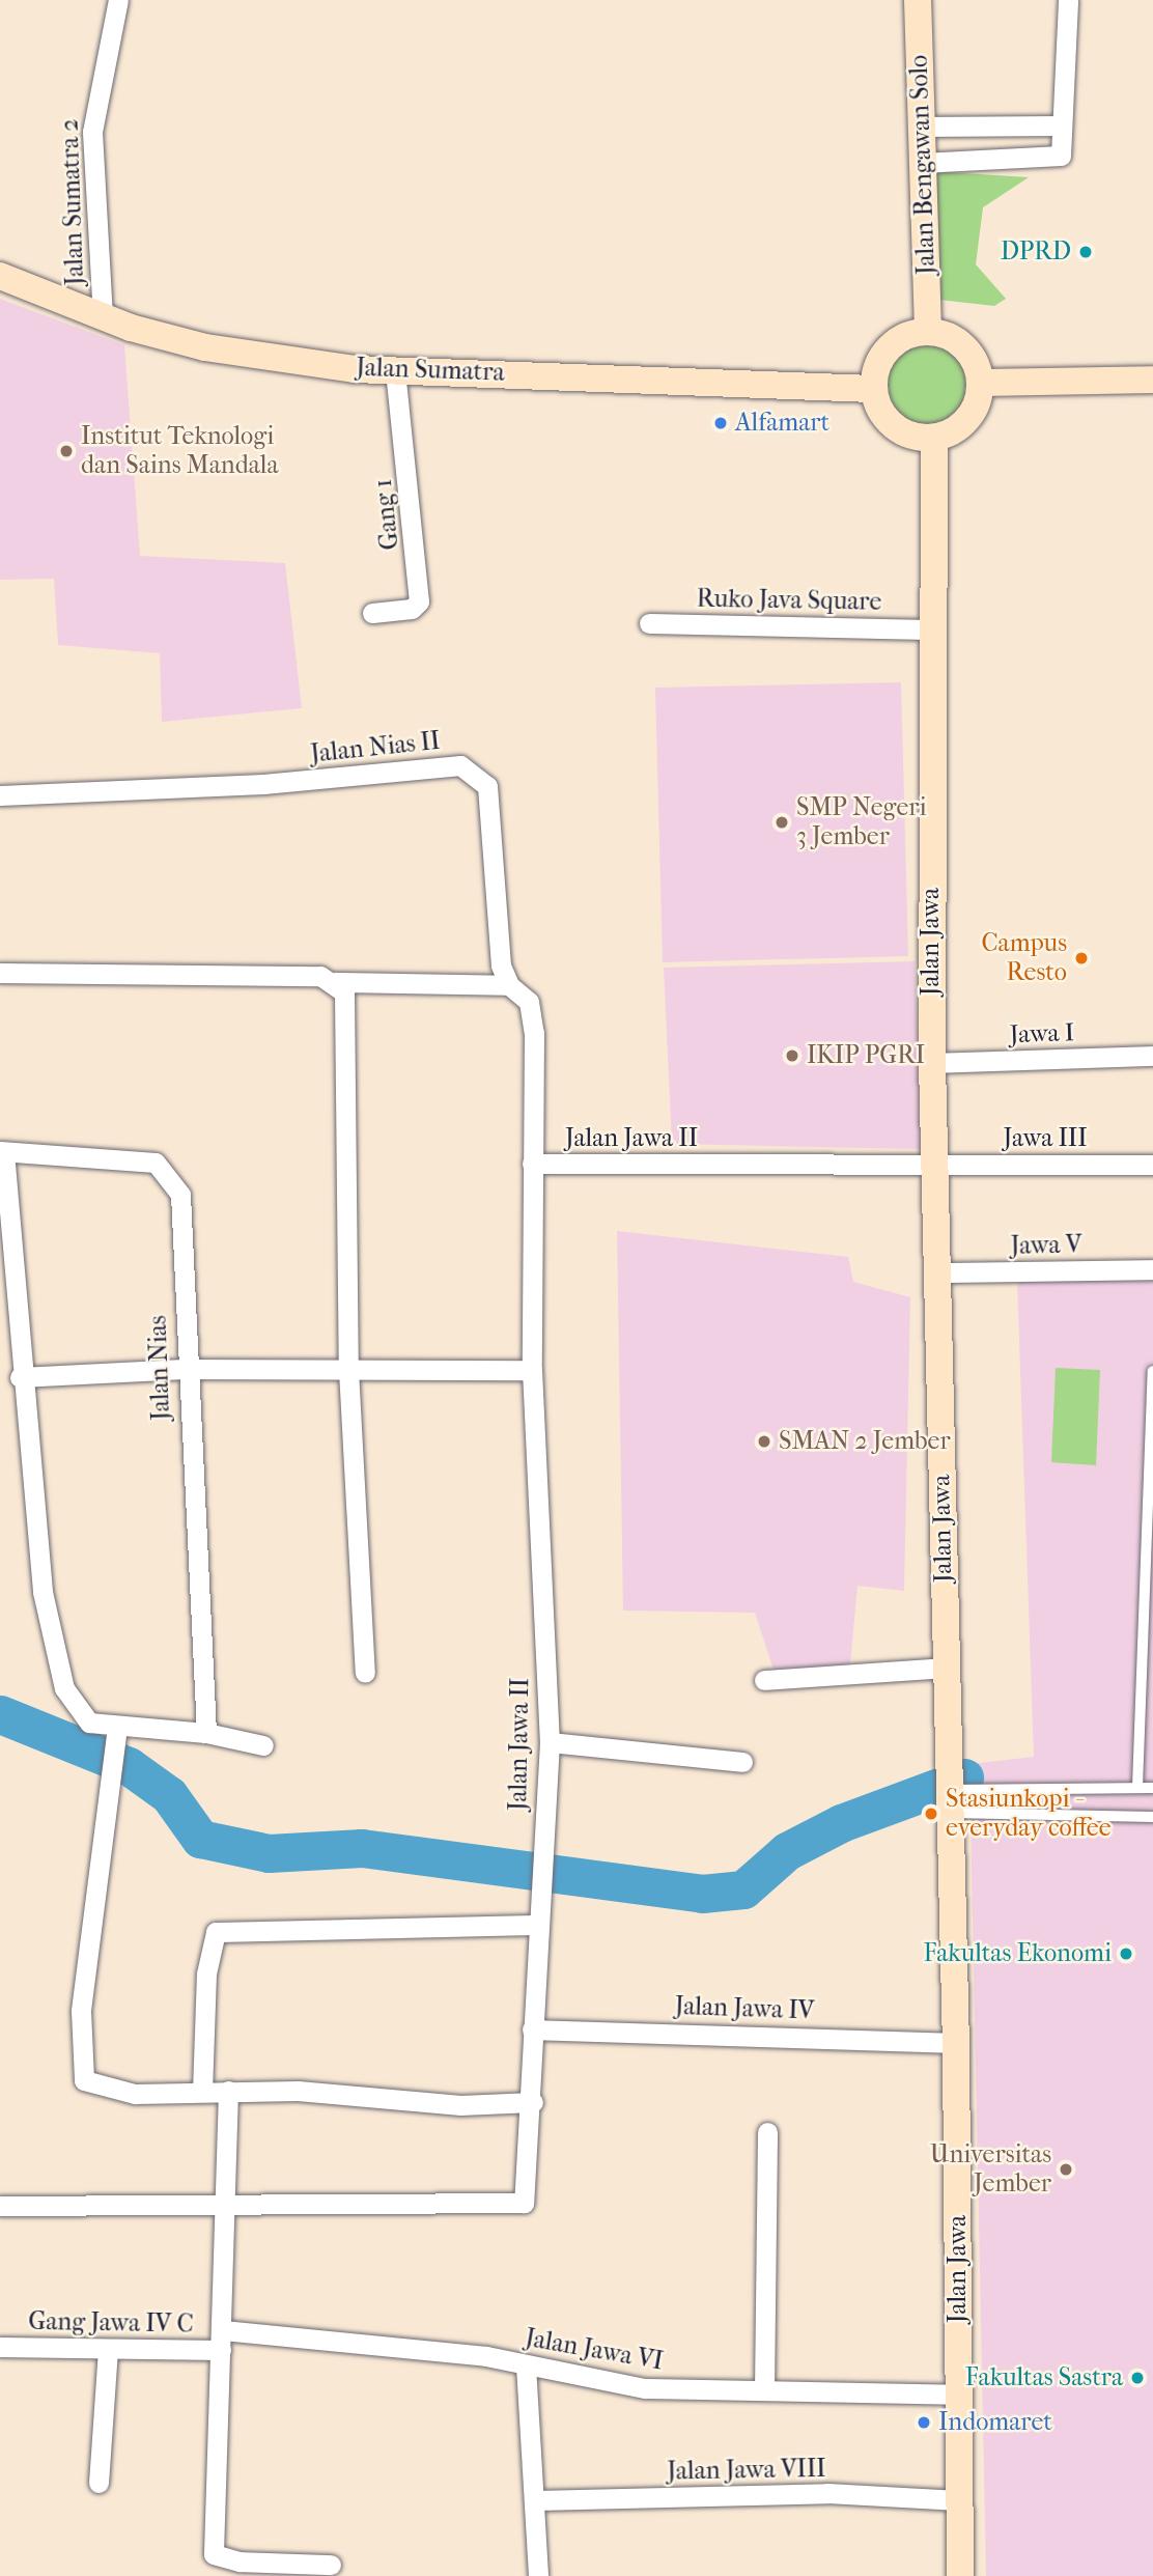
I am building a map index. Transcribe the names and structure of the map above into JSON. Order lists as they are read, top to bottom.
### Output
{
  "streets": {
    "main road": ["Jalan Bengawan Solo", "Jalan Sumatra", "Jalan Jawa"],
    "street": [
      "Jalan Sumatra 2",
      "Gang 1",
      "Ruko Java Square",
      "Jalan Nias II",
      "Jawa I",
      "Jalan Jawa II",
      "Jawa III",
      "Jawa V",
      "Jalan Nias",
      "Jalan Jawa IV",
      "Gang Jawa IV C",
      "Jalan Jawa VI",
      "Jalan Jawa VIII"
    ]
  },
  "crossings": [
    ["Jalan Bengawan Solo", "Jalan Sumatra"],
    ["Jalan Bengawan Solo", "Jalan Jawa"],
    ["Jalan Sumatra 2", "Jalan Sumatra"],
    ["Jalan Sumatra", "Gang 1"],
    ["Jalan Sumatra", "Jalan Jawa"],
    ["Ruko Java Square", "Jalan Jawa"],
    ["Jalan Nias II", "Jalan Jawa II"],
    ["Jalan Jawa", "Jawa I"],
    ["Jalan Jawa", "Jalan Jawa II"],
    ["Jalan Jawa", "Jawa III"],
    ["Jalan Jawa", "Jawa V"],
    ["Jalan Jawa", "Jalan Jawa IV"],
    ["Jalan Jawa", "Jalan Jawa VI"],
    ["Jalan Jawa", "Jalan Jawa VIII"],
    ["Jalan Jawa II", "Jawa III"],
    ["Jalan Jawa II", "Jalan Jawa IV"],
    ["Gang Jawa IV C", "Jalan Jawa VI"]
  ],
  "places": [
    "DPRD",
    "Alfamart",
    "Institut Teknologi dan Sains Mandala",
    "SMP Negeri 3 Jember",
    "Campus Resto",
    "IKIP PGRI",
    "SMAN 2 Jember",
    "Stasiunkopi - everyday coffee",
    "Fakultas Ekonomi",
    "Universitas Jember",
    "Fakultas Sastra",
    "Indomaret"
  ]
}
